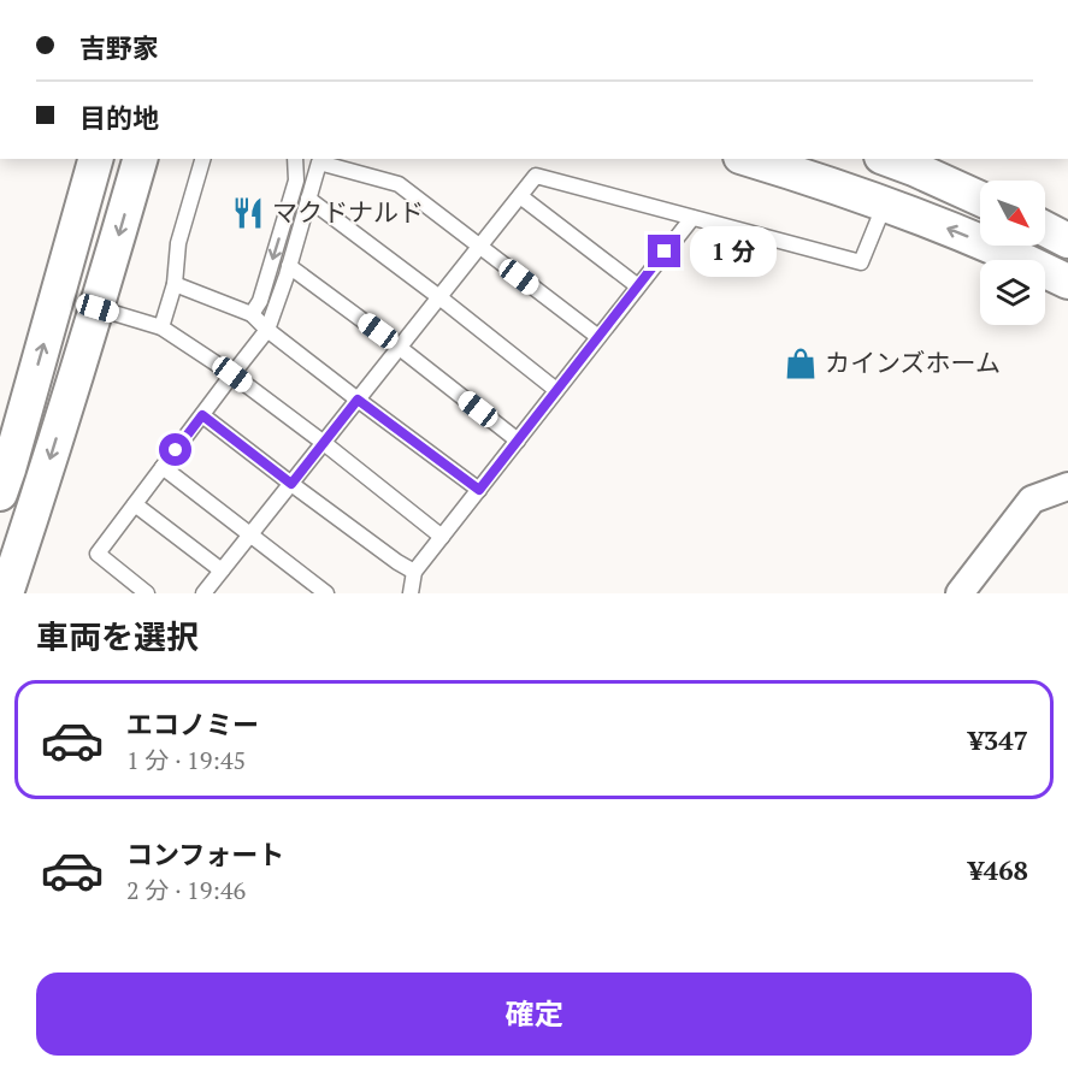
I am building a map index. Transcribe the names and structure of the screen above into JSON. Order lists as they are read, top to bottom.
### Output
{
  "places": {
    "restaurant": ["マクドナルド"],
    "shop": ["カインズホーム"]
  },
  "north": "bottom right",
  "page": {
    "banner": ["吉野家", "目的地"],
    "bubble": "1 分",
    "heading": "車両を選択",
    "list": [
      {
        "name": "エコノミー",
        "note": "1 分 · 19:45",
        "value": "¥347"
      },
      {
        "name": "コンフォート",
        "note": "2 分 · 19:46",
        "value": "¥468"
      }
    ],
    "buttons": "確定"
  }
}
